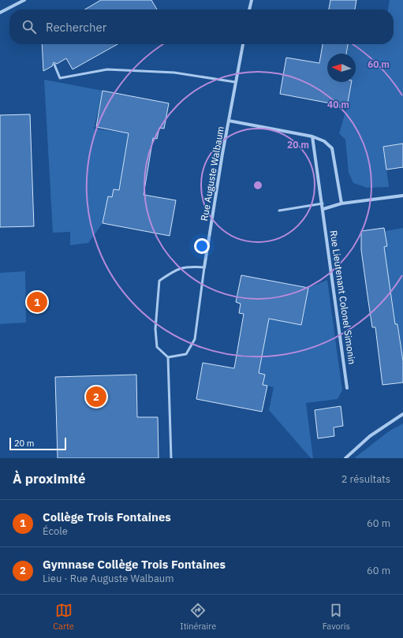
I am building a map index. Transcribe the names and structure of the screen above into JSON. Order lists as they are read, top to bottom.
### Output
{
  "streets": {
    "street": ["Rue Auguste Walbaum", "Rue Lieutenant Colonel Simonin"]
  },
  "scale_bar": "20 m",
  "north": "left",
  "page": {
    "search": "Rechercher",
    "pins": ["1", "2"],
    "scale": "20 m",
    "heading": ["À proximité", "2 résultats"],
    "list": [
      {
        "mark": "1",
        "name": "Collège Trois Fontaines",
        "note": "École",
        "value": "60 m"
      },
      {
        "mark": "2",
        "name": "Gymnase Collège Trois Fontaines",
        "note": "Lieu · Rue Auguste Walbaum",
        "value": "60 m"
      }
    ],
    "nav": ["Carte", "Itinéraire", "Favoris"]
  },
  "rings": ["60 m", "40 m", "20 m"]
}
